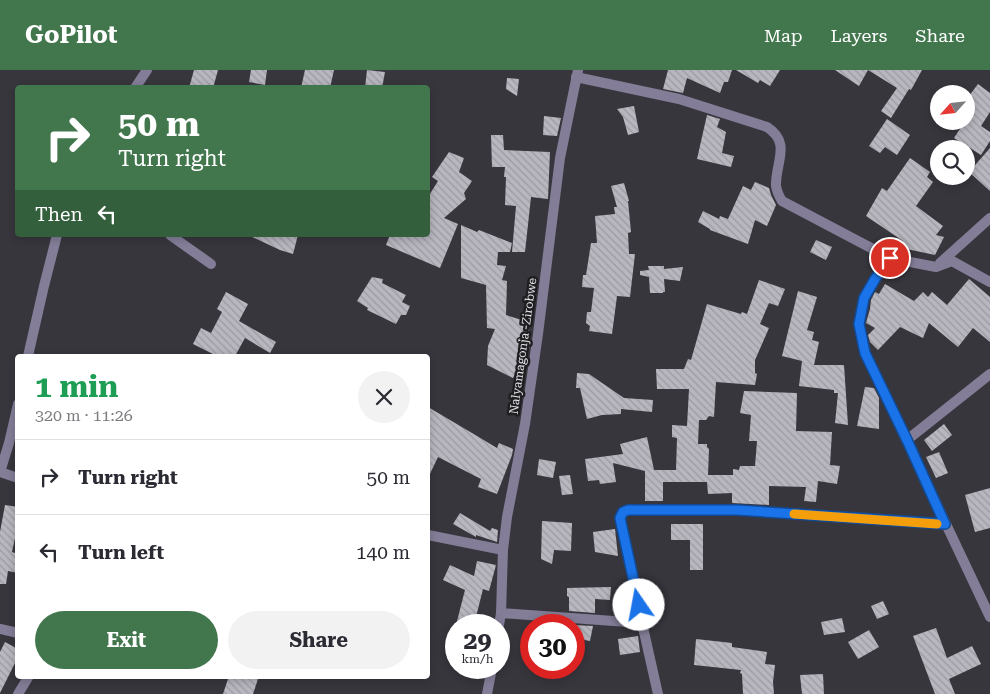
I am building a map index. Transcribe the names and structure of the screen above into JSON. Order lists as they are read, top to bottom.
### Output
{
  "streets": {
    "street": ["Nalyamagonja -Zirobwe"]
  },
  "north": "bottom left",
  "page": {
    "header": "GoPilot",
    "nav": ["Map", "Layers", "Share"],
    "turn": ["50 m", "Turn right"],
    "then": "Then",
    "heading": ["1 min", "320 m · 11:26"],
    "list": [
      {
        "name": "Turn right",
        "value": "50 m"
      },
      {
        "name": "Turn left",
        "value": "140 m"
      }
    ],
    "buttons": ["Exit", "Share"],
    "speed": "29 km/h",
    "limit": "30"
  }
}
